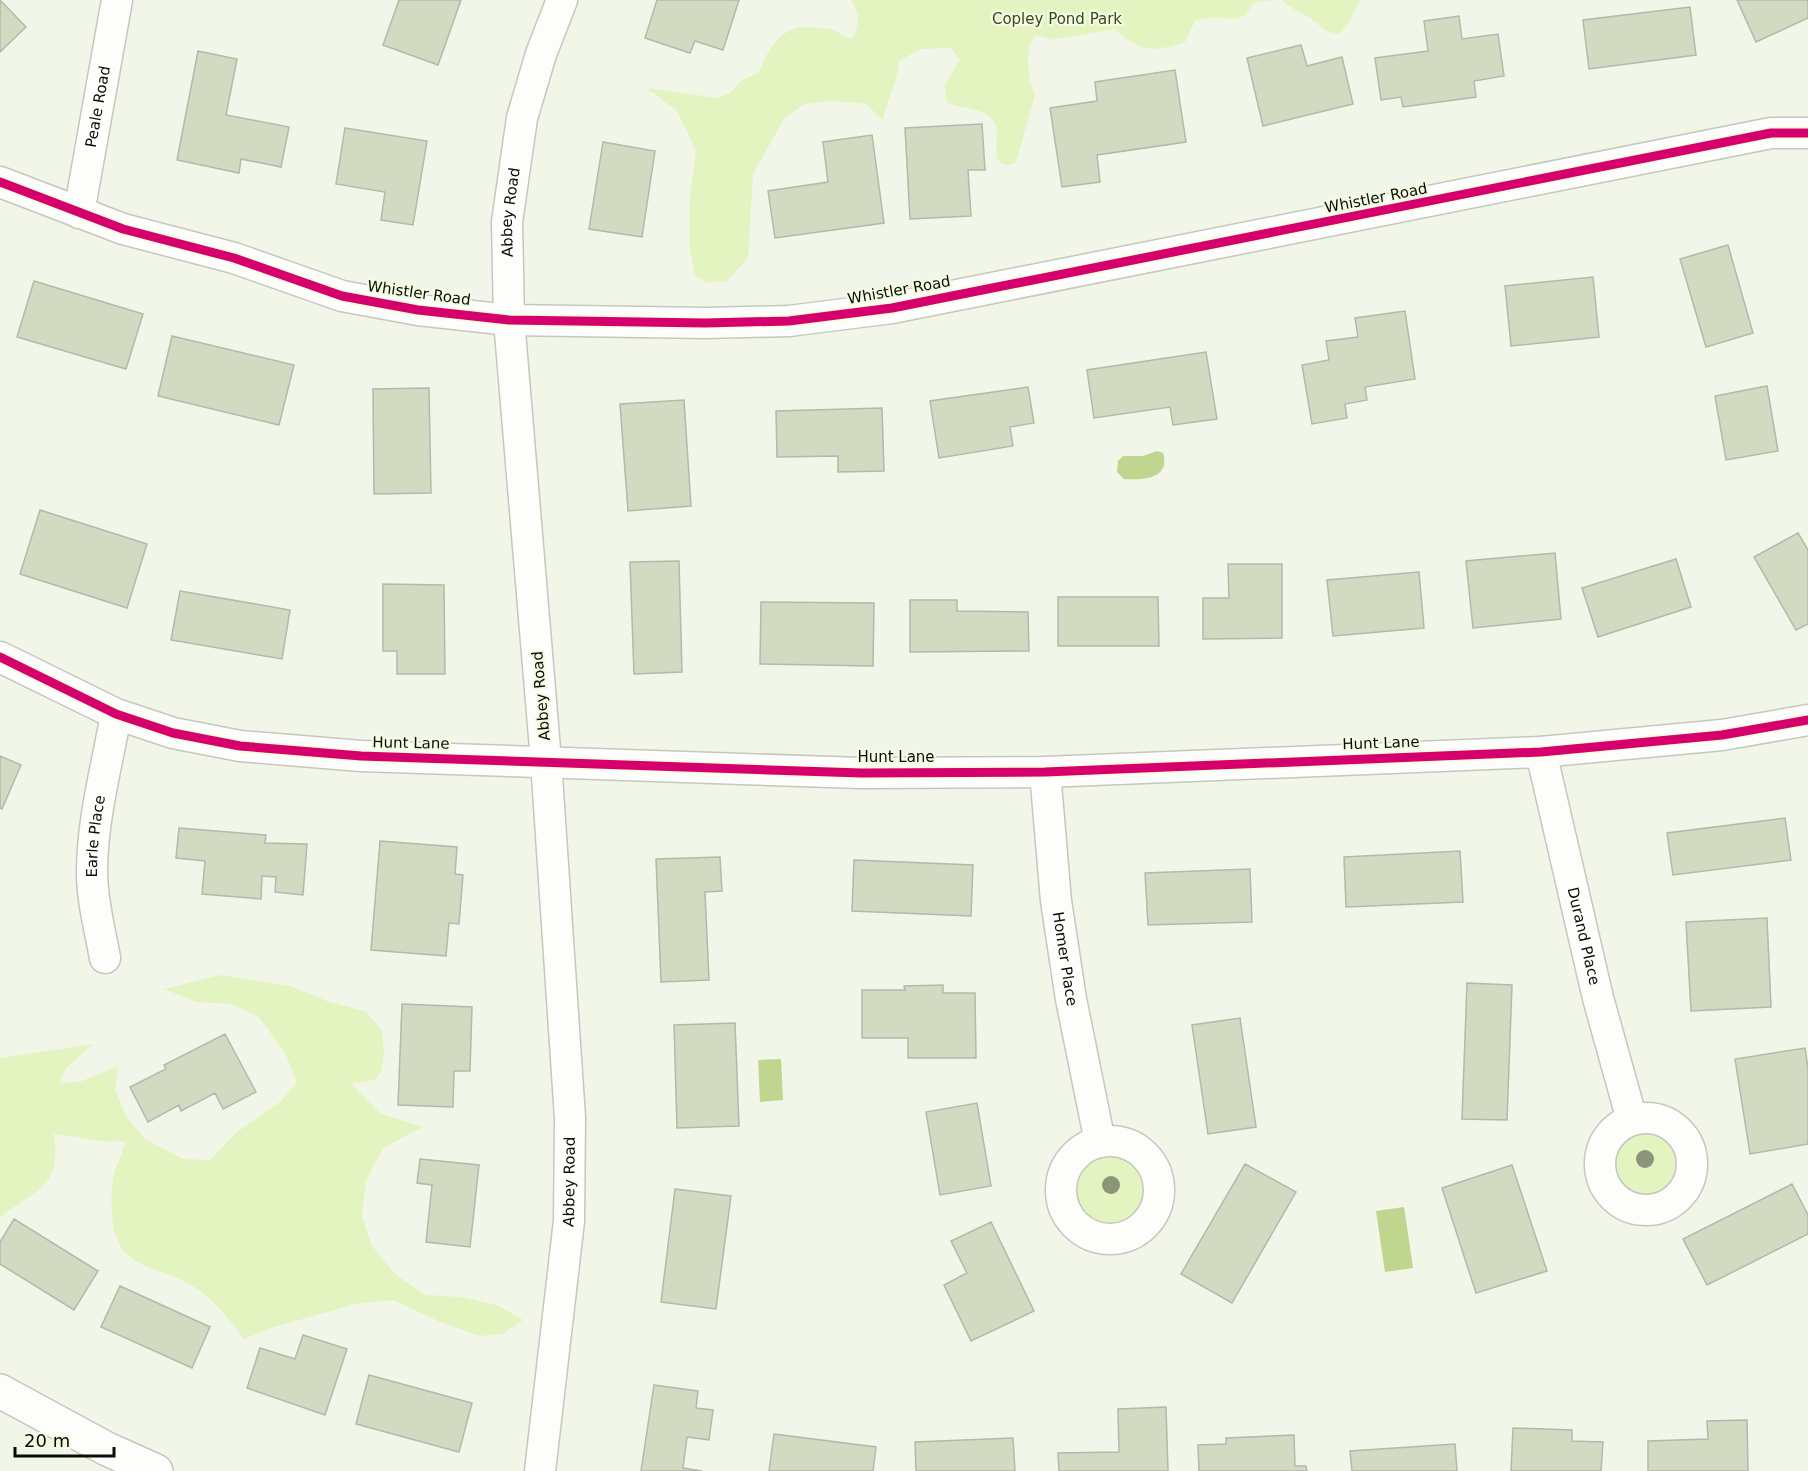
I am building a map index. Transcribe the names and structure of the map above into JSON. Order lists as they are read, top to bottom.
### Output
{
  "streets": {
    "street": [
      "Peale Road",
      "Whistler Road",
      "Abbey Road",
      "Hunt Lane",
      "Earle Place",
      "Durand Place",
      "Homer Place"
    ]
  },
  "crossings": [
    ["Peale Road", "Whistler Road"],
    ["Whistler Road", "Abbey Road"],
    ["Abbey Road", "Hunt Lane"],
    ["Hunt Lane", "Earle Place"],
    ["Hunt Lane", "Durand Place"],
    ["Hunt Lane", "Homer Place"]
  ],
  "parks": ["Copley Pond Park"],
  "scale_bar": "20 m"
}
